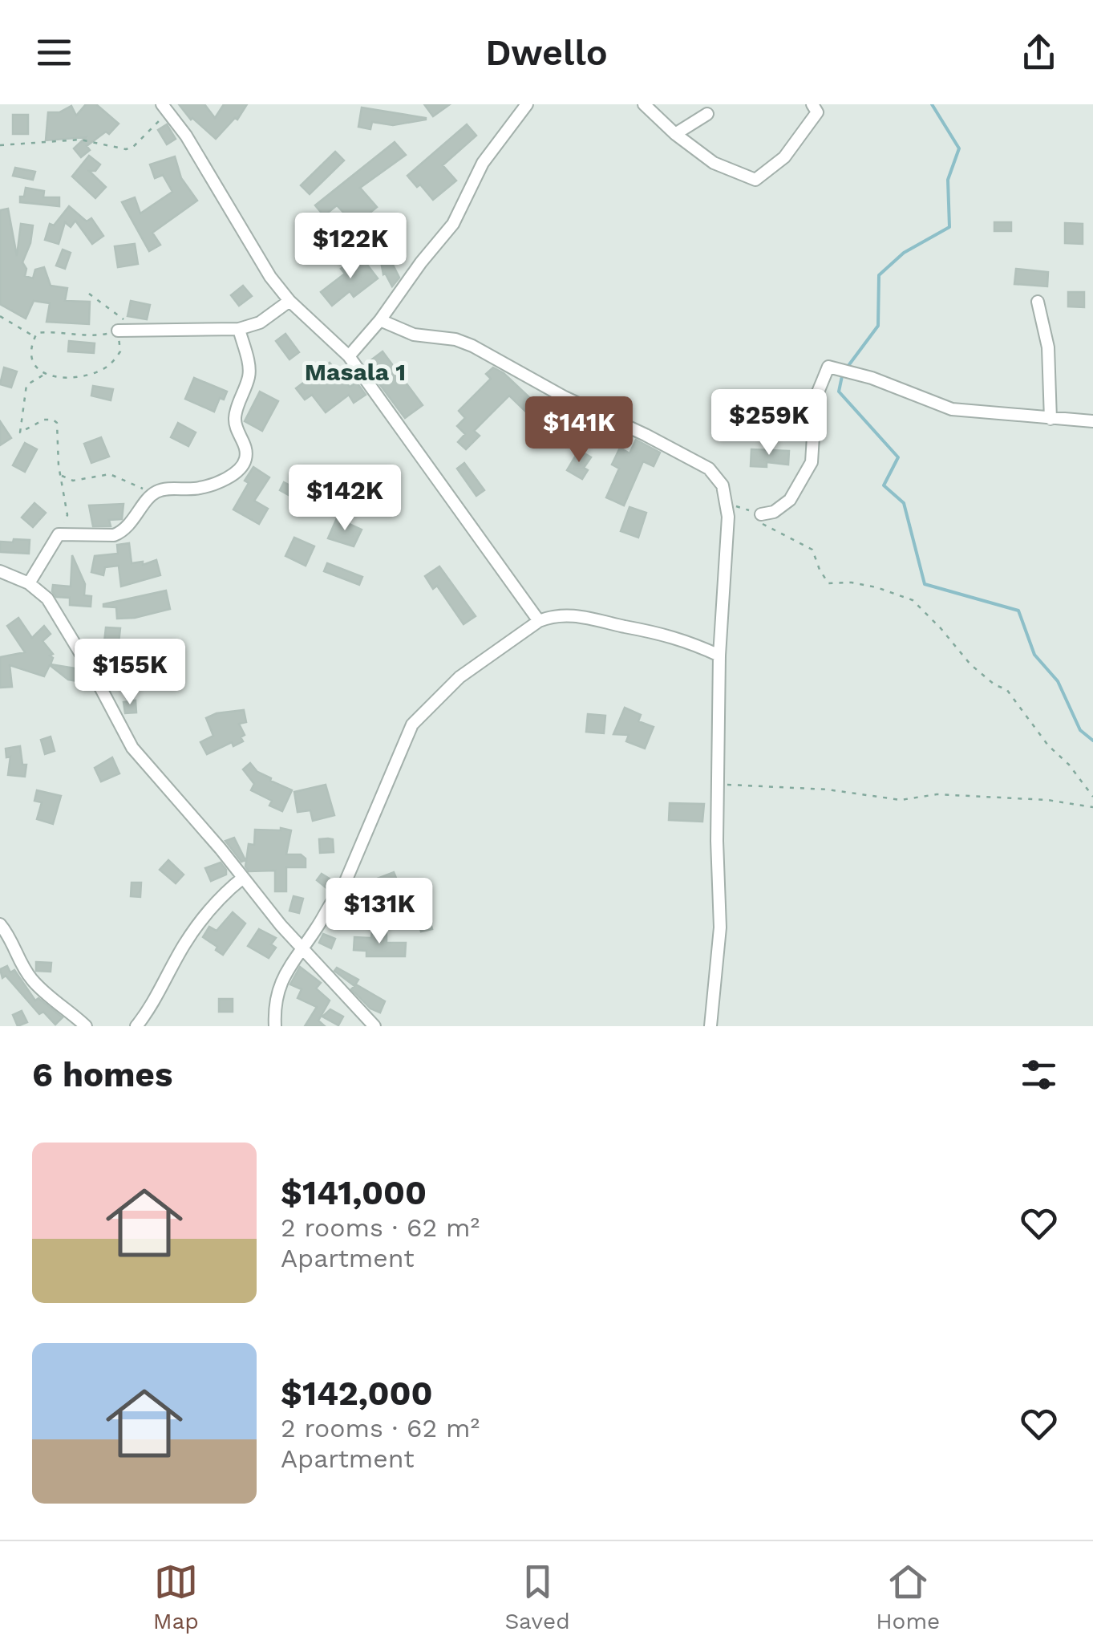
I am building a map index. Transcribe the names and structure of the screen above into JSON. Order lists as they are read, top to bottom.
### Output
{
  "districts": ["Masala 1"],
  "page": {
    "header": "Dwello",
    "price": [
      "$122K",
      "$259K",
      "$141K",
      "$142K",
      "$155K",
      "$131K"
    ],
    "heading": "6 homes",
    "list": [
      {
        "name": "$141,000",
        "note": "2 rooms · 62 m² · Apartment"
      },
      {
        "name": "$142,000",
        "note": "2 rooms · 62 m² · Apartment"
      }
    ],
    "tabs": ["Map", "Saved", "Home"]
  }
}
